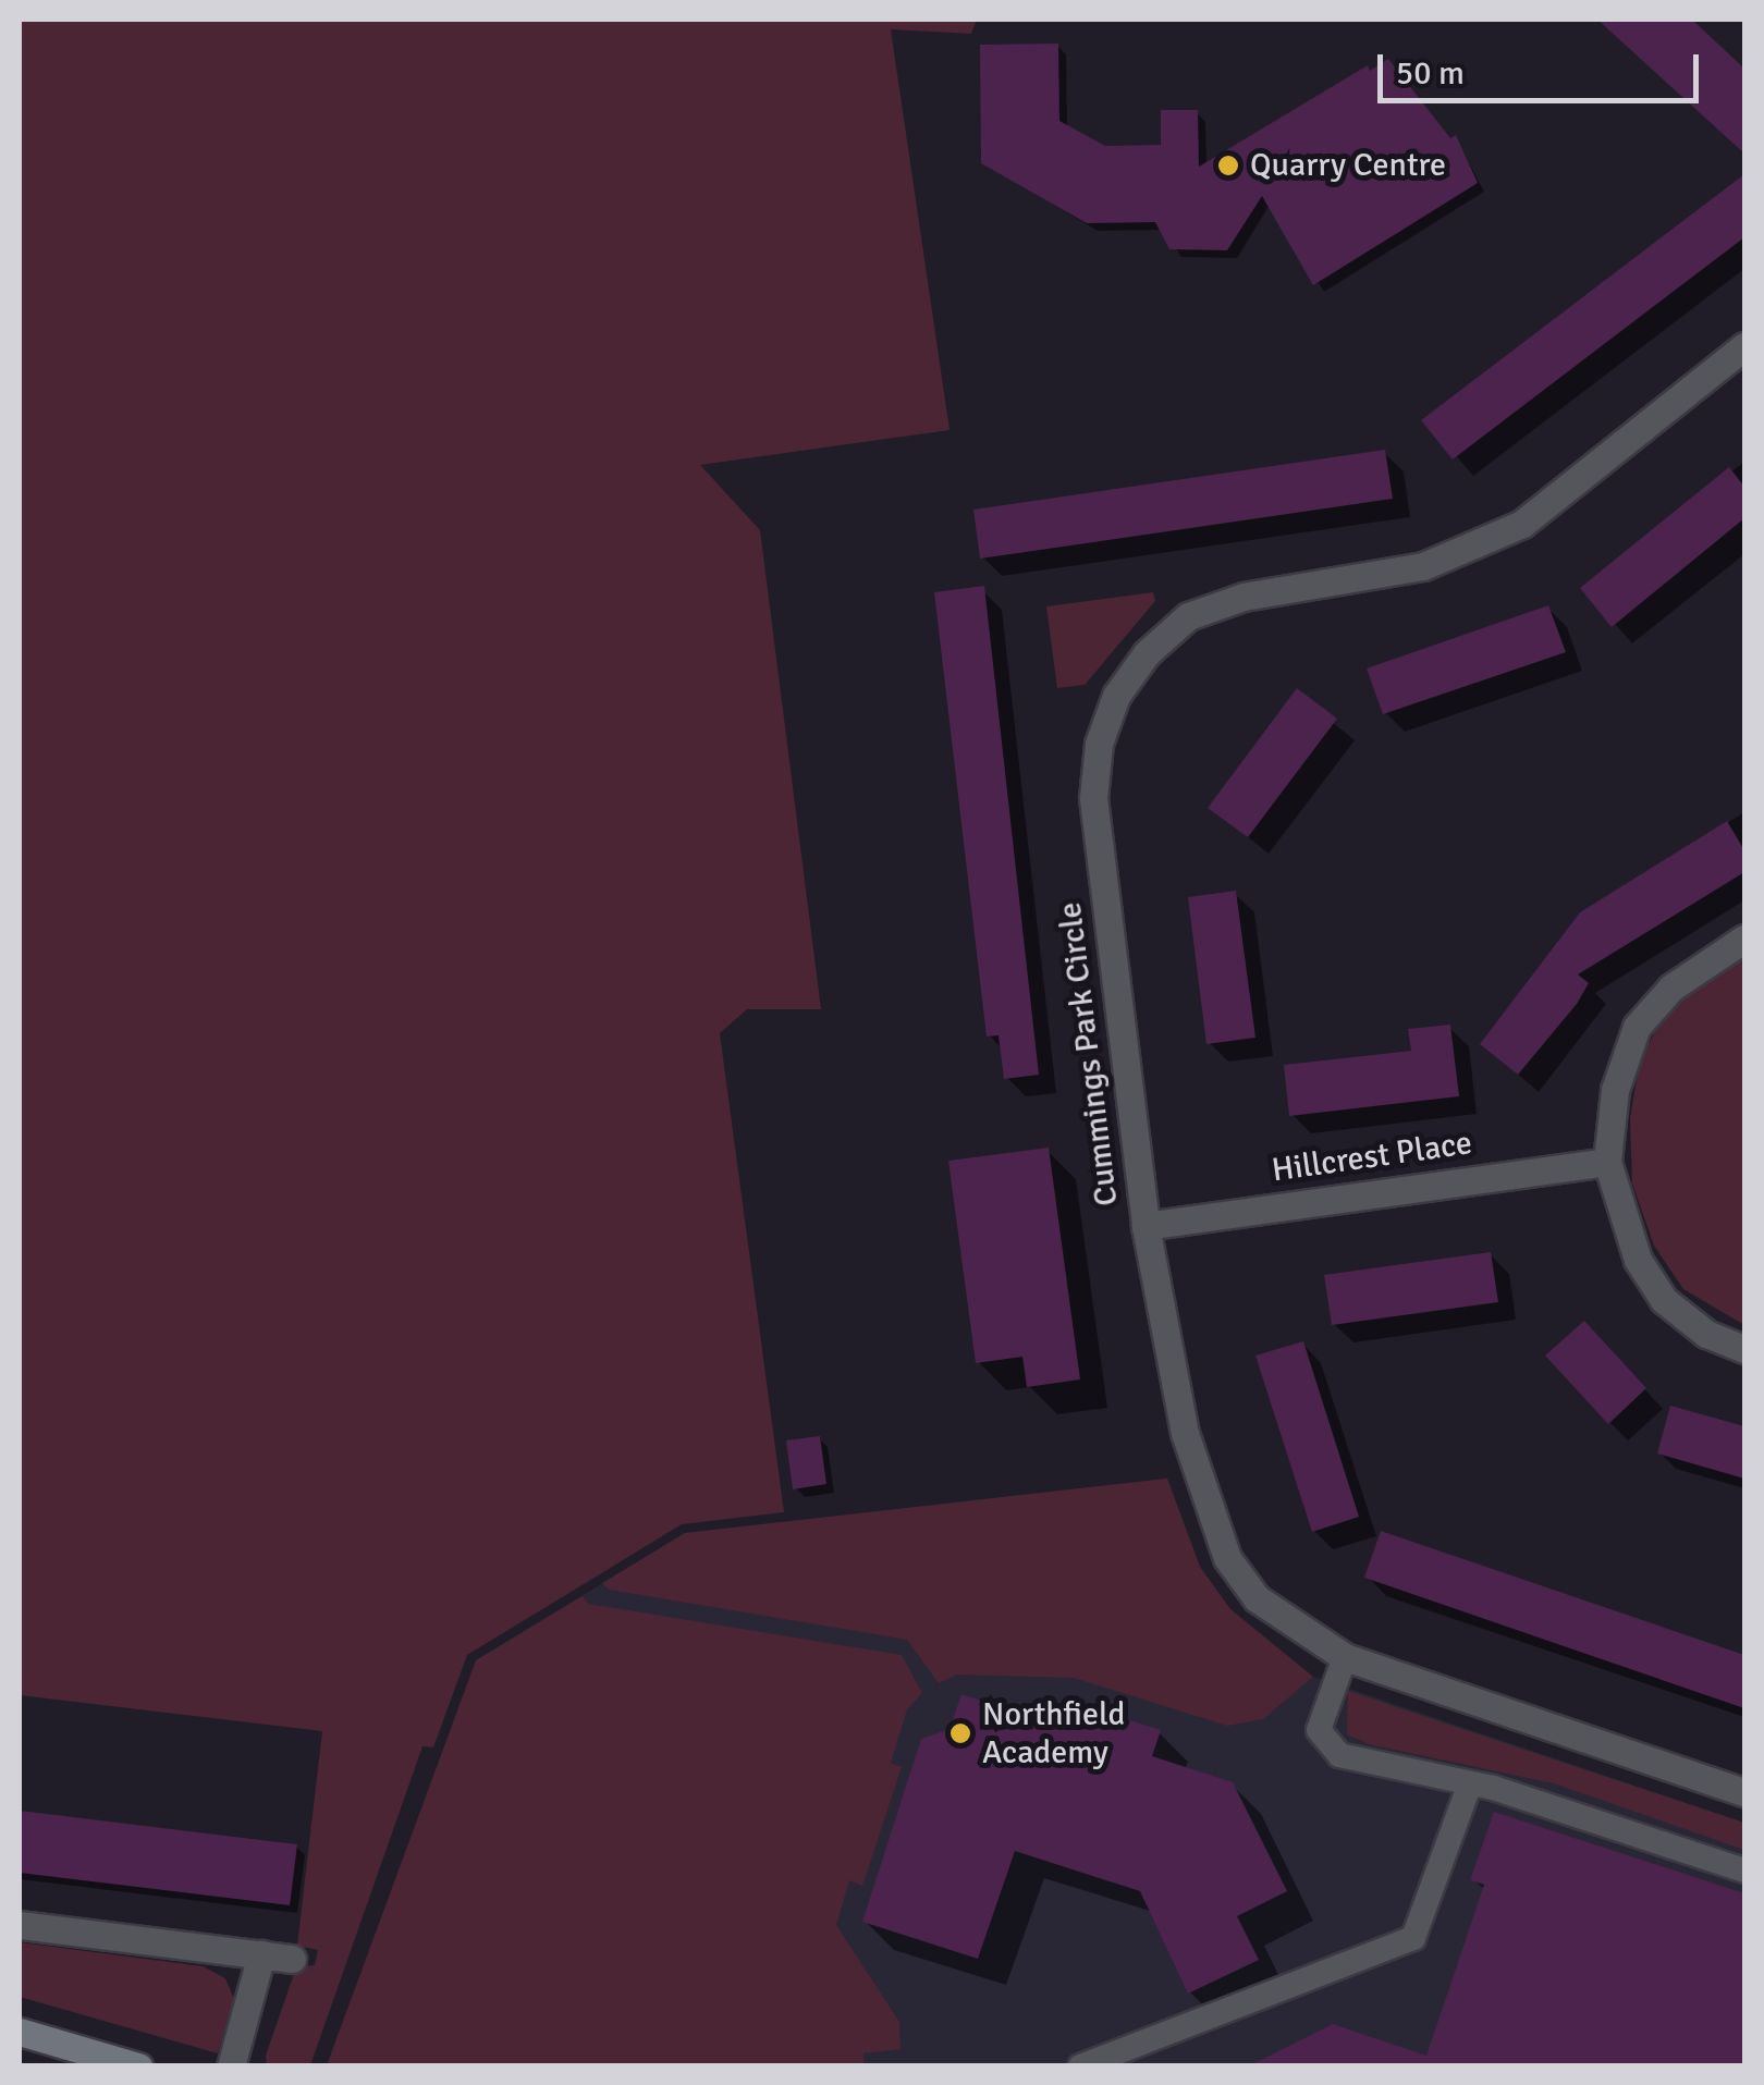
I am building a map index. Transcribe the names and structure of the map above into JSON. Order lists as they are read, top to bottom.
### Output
{
  "streets": {
    "street": ["Cummings Park Circle", "Hillcrest Place"]
  },
  "crossings": [
    ["Cummings Park Circle", "Hillcrest Place"]
  ],
  "places": ["Quarry Centre", "Northfield Academy"],
  "scale_bar": "50 m"
}
